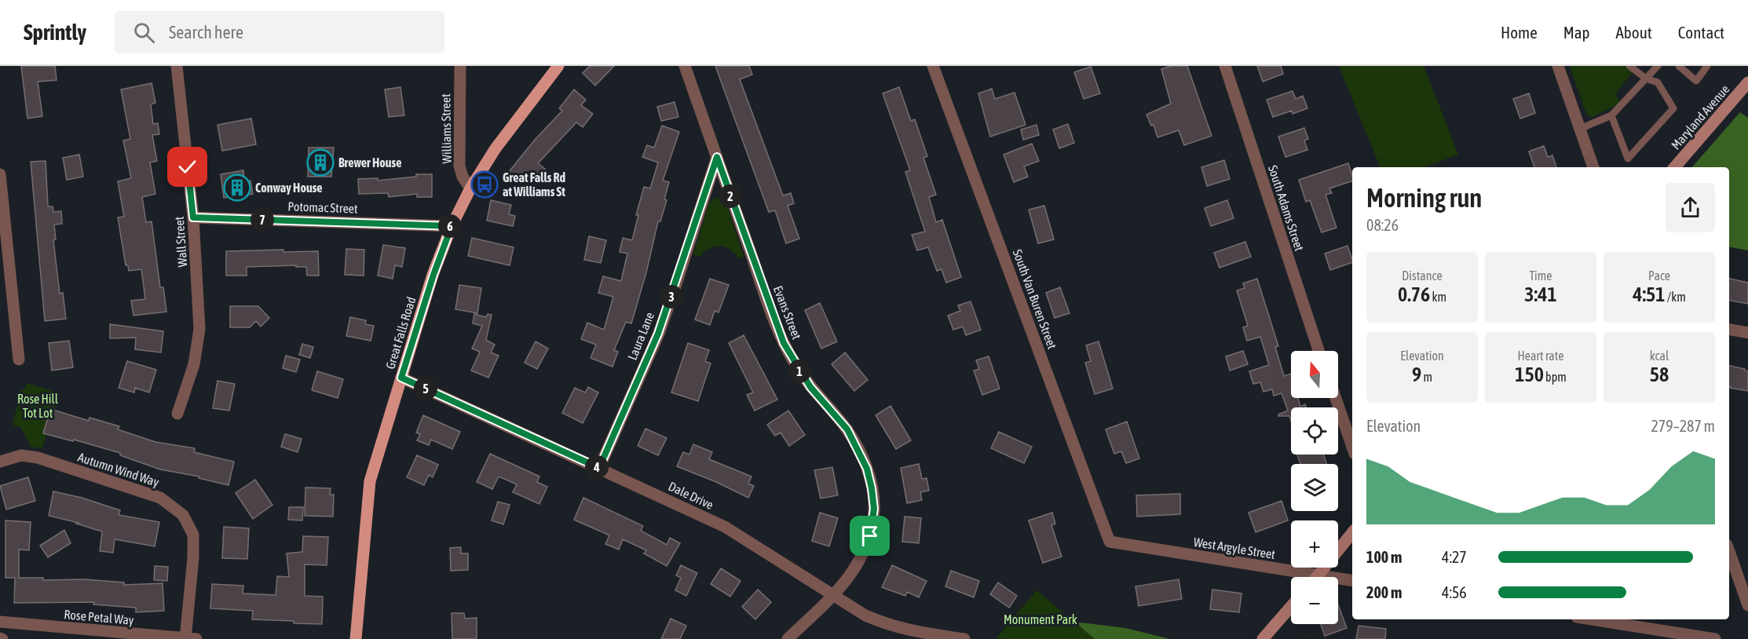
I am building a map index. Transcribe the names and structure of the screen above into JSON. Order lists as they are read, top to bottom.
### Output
{
  "streets": {
    "main road": ["Maryland Avenue", "Great Falls Road"],
    "street": [
      "Williams Street",
      "Potomac Street",
      "South Adams Street",
      "Wall Street",
      "South Van Buren Street",
      "Evans Street",
      "Laura Lane",
      "Autumn Wind Way",
      "Dale Drive",
      "West Argyle Street",
      "Rose Petal Way"
    ]
  },
  "crossings": [
    ["Williams Street", "Great Falls Road"],
    ["Potomac Street", "Wall Street"],
    ["Potomac Street", "Great Falls Road"],
    ["South Van Buren Street", "West Argyle Street"],
    ["Evans Street", "Laura Lane"],
    ["Evans Street", "Dale Drive"],
    ["Great Falls Road", "Dale Drive"],
    ["Laura Lane", "Dale Drive"],
    ["Autumn Wind Way", "Rose Petal Way"]
  ],
  "parks": ["Rose Hill Tot Lot", "Monument Park"],
  "places": {
    "building": ["Brewer House", "Conway House"],
    "bus stop": ["Great Falls Rd at Williams St"]
  },
  "north": "top",
  "page": {
    "header": "Sprintly",
    "search": "Search here",
    "nav": [
      "Home",
      "Map",
      "About",
      "Contact"
    ],
    "heading": ["Morning run", "08:26"],
    "pins": [
      "2",
      "7",
      "6",
      "3",
      "1",
      "5",
      "4"
    ],
    "stats": [
      ["Distance", "0.76 km"],
      ["Time", "3:41"],
      ["Pace", "4:51 /km"],
      ["Elevation", "9 m"],
      ["Heart rate", "150 bpm"],
      ["kcal", "58"]
    ],
    "map_buttons": ["+", "−"],
    "chart": ["Elevation", "279–287 m"],
    "list": [
      {
        "name": "100 m",
        "note": "4:27"
      },
      {
        "name": "200 m",
        "note": "4:56"
      }
    ]
  }
}
